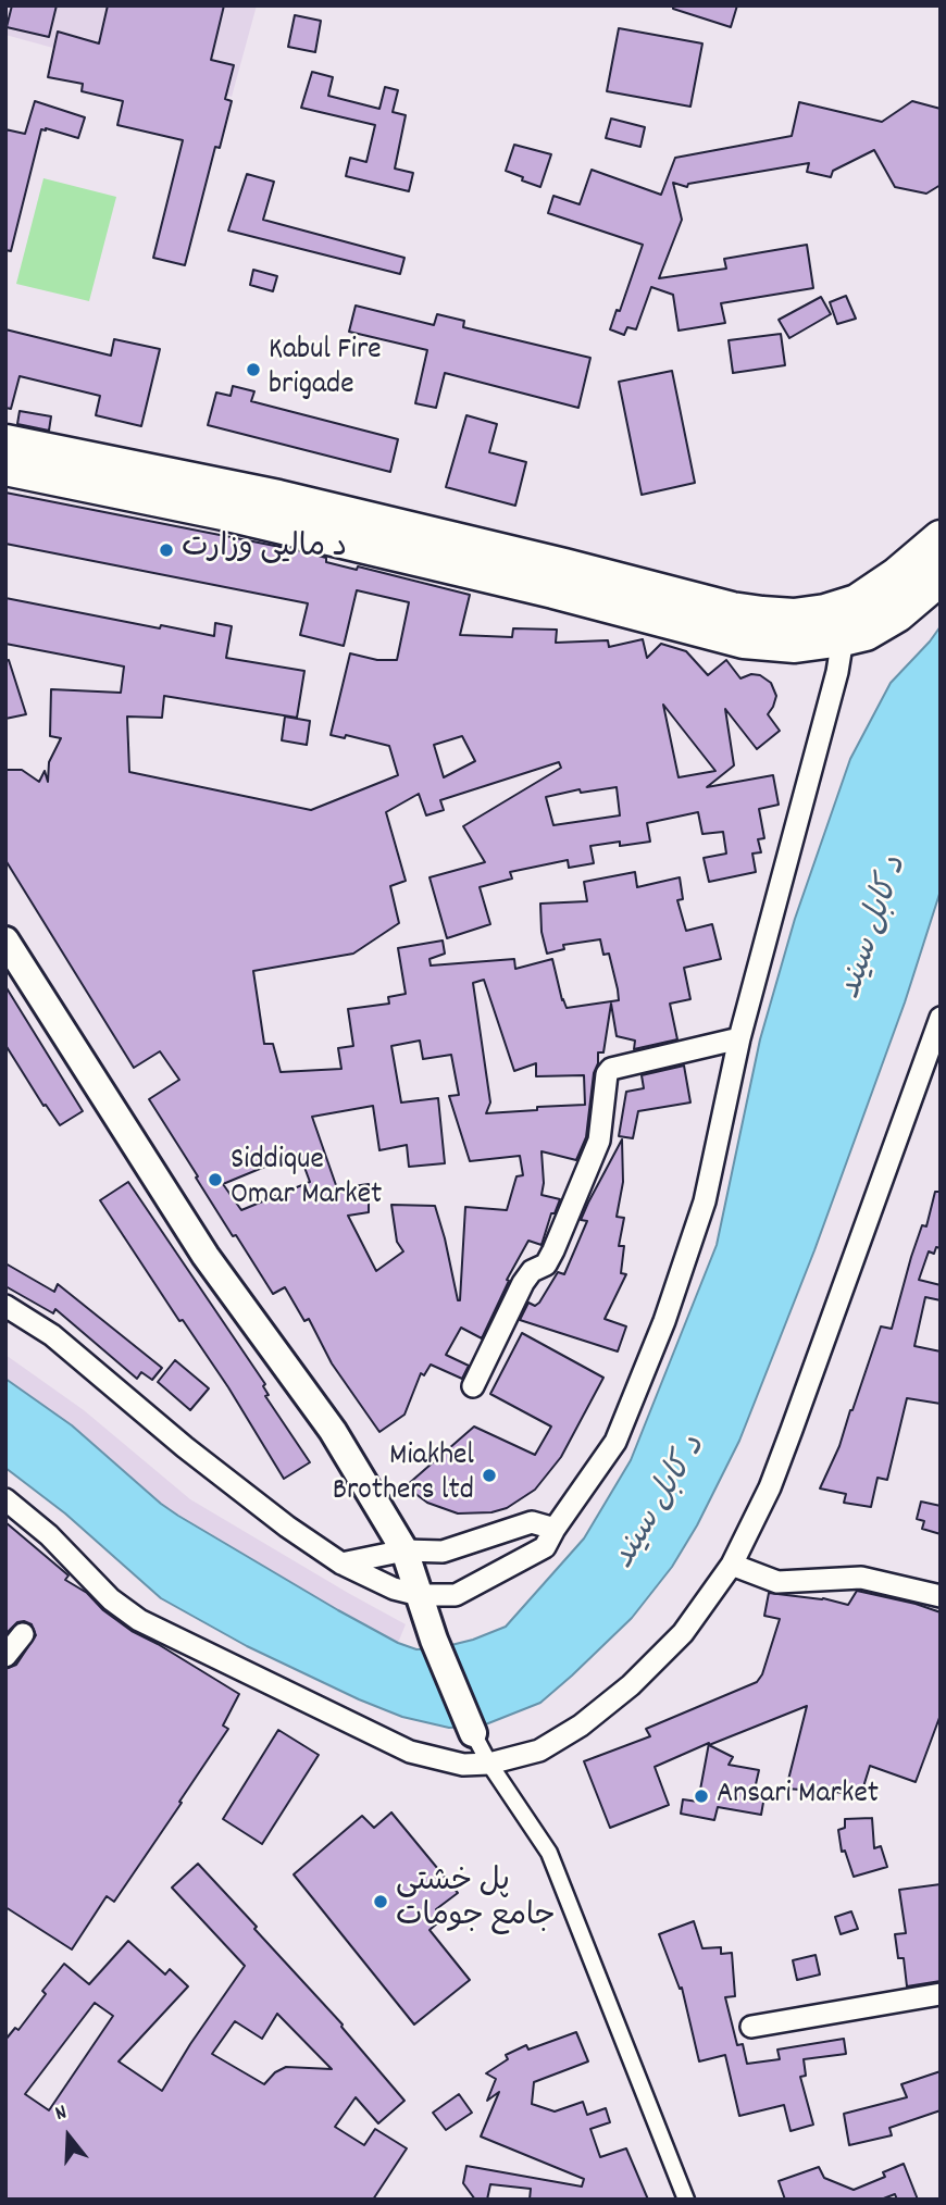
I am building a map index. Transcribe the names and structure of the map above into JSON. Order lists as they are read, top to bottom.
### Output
{
  "water": ["د کابل سيند"],
  "places": [
    "Kabul Fire brigade",
    "د مالیی وزارت",
    "Siddique Omar Market",
    "Miakhel Brothers ltd",
    "Ansari Market",
    "پل خشتی جامع جومات"
  ],
  "north": "top"
}
